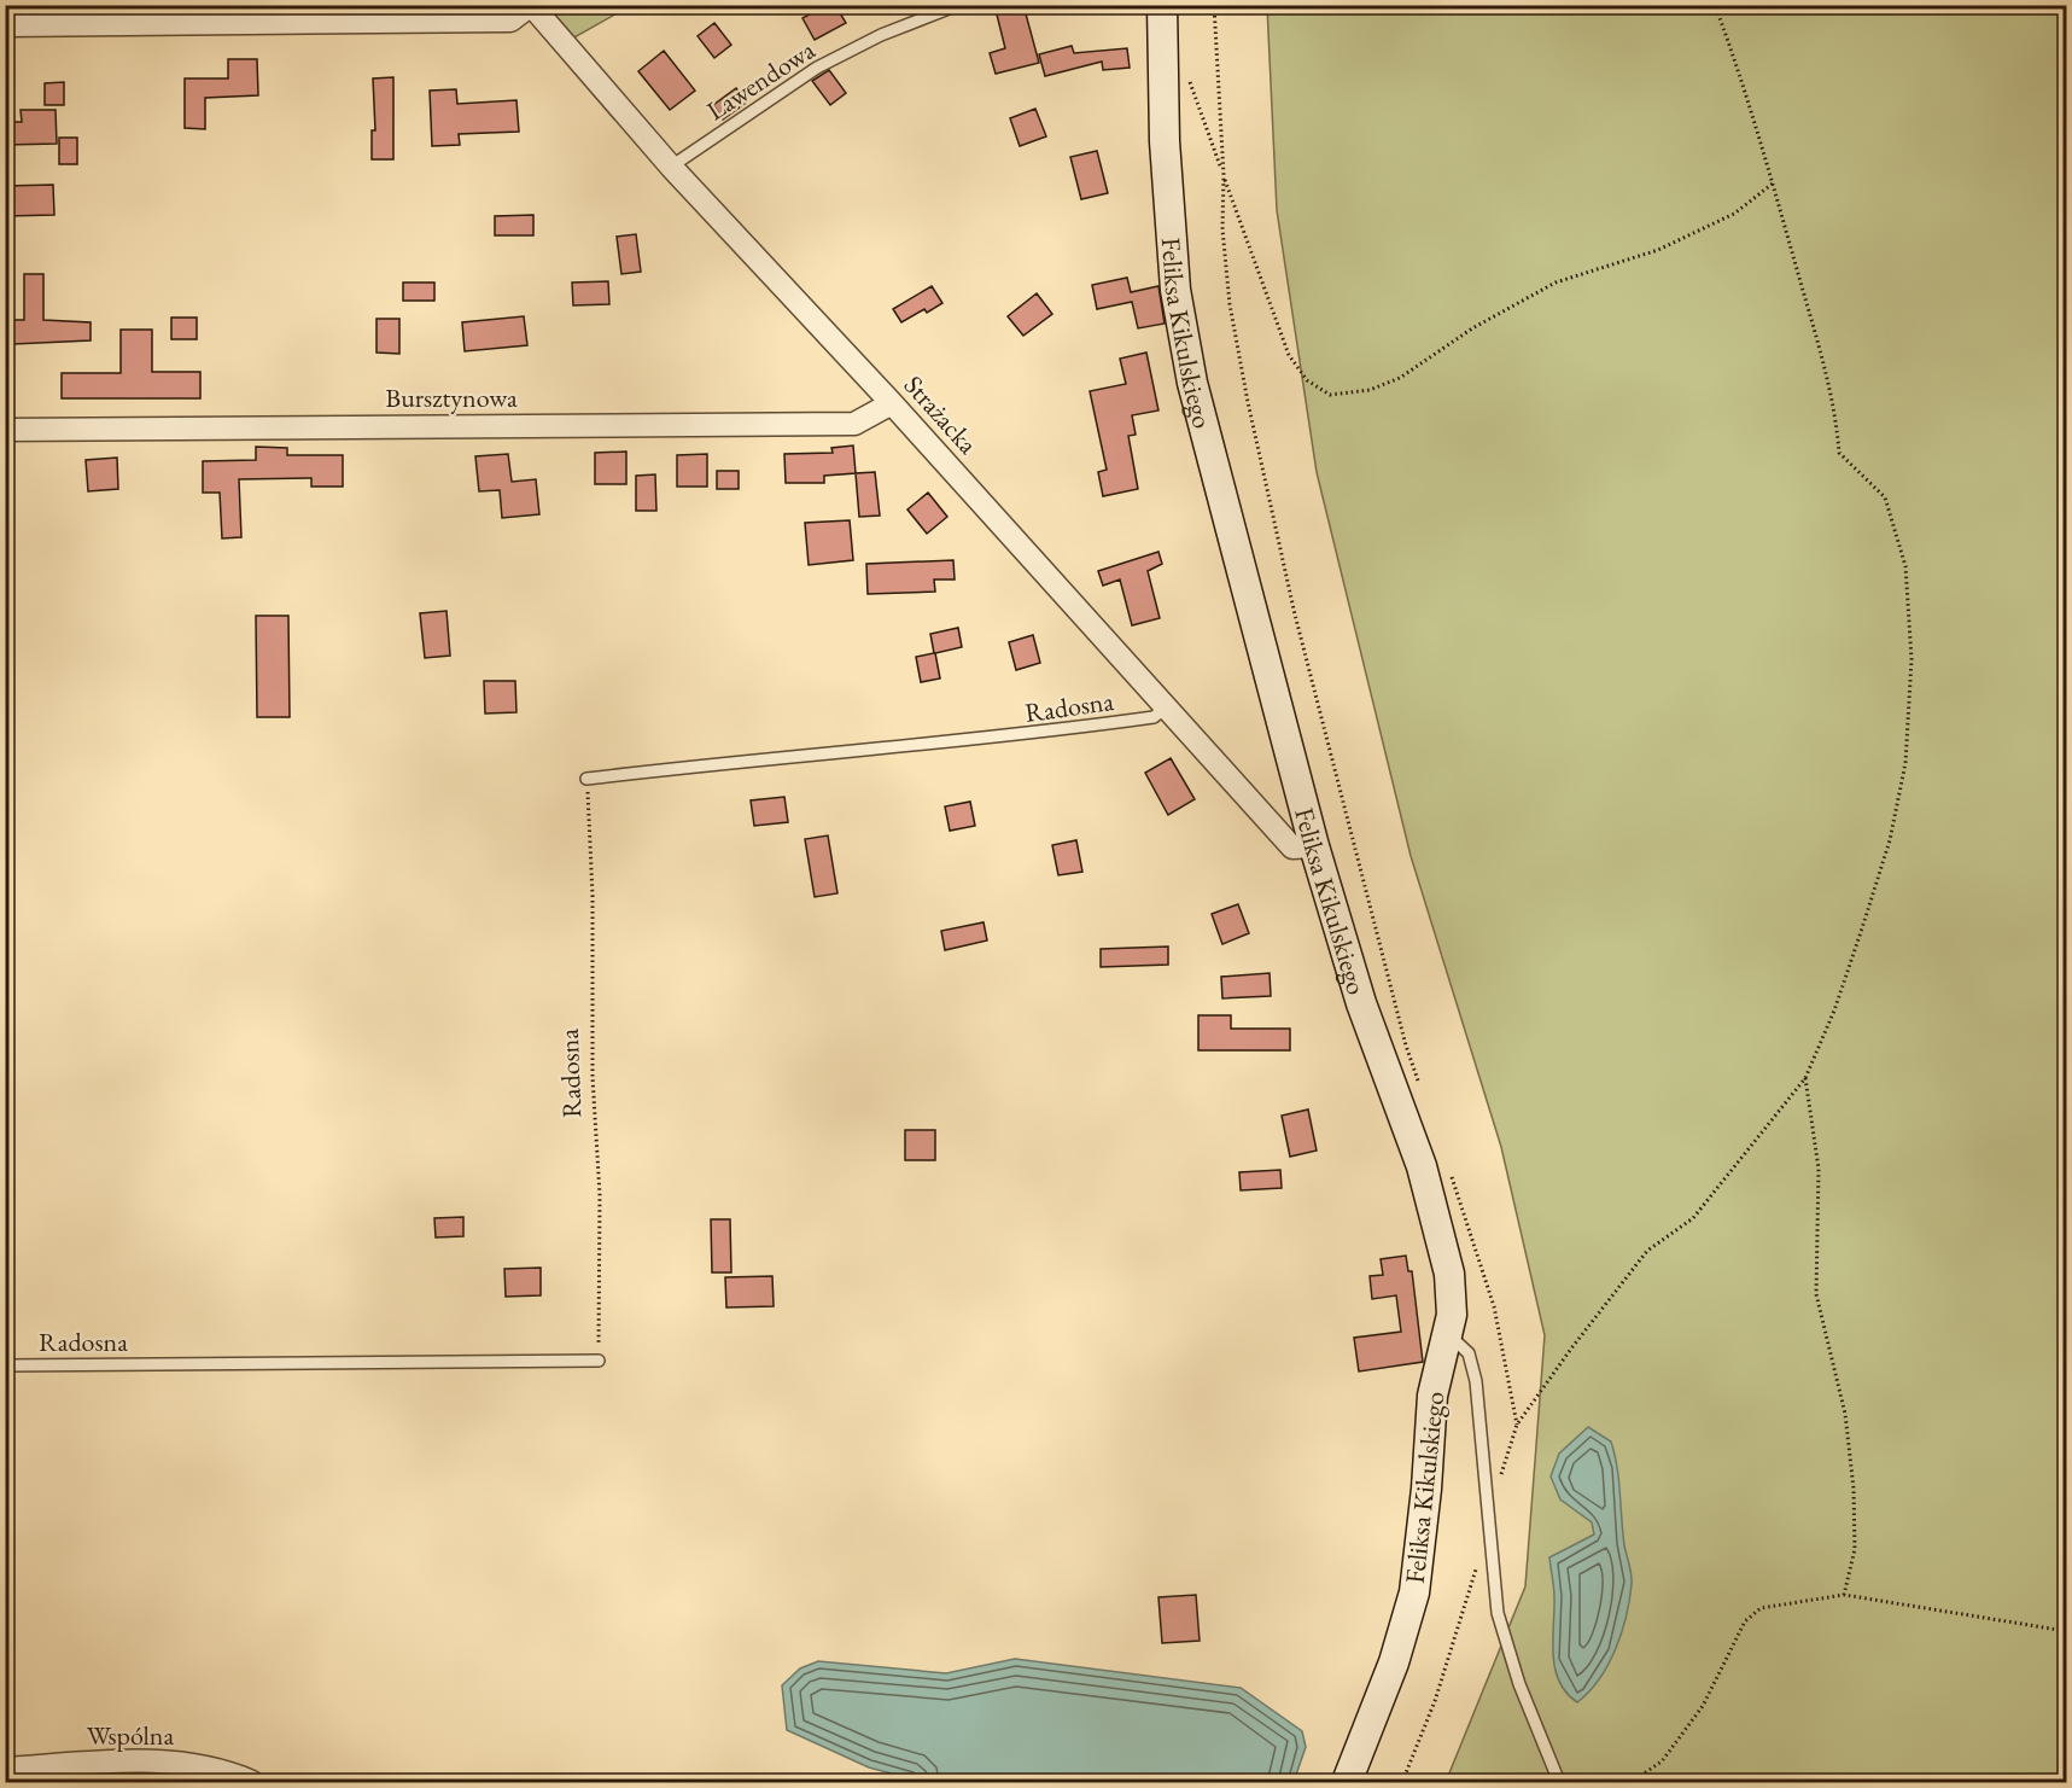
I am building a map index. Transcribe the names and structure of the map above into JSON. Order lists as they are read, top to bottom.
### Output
{
  "streets": {
    "main road": ["Feliksa Kikulskiego"],
    "street": ["Bursztynowa", "Strażacka", "Wspólna"],
    "lane": ["Lawendowa", "Radosna"]
  },
  "crossings": [
    ["Lawendowa", "Strażacka"],
    ["Feliksa Kikulskiego", "Strażacka"],
    ["Bursztynowa", "Strażacka"],
    ["Strażacka", "Radosna"]
  ]
}
